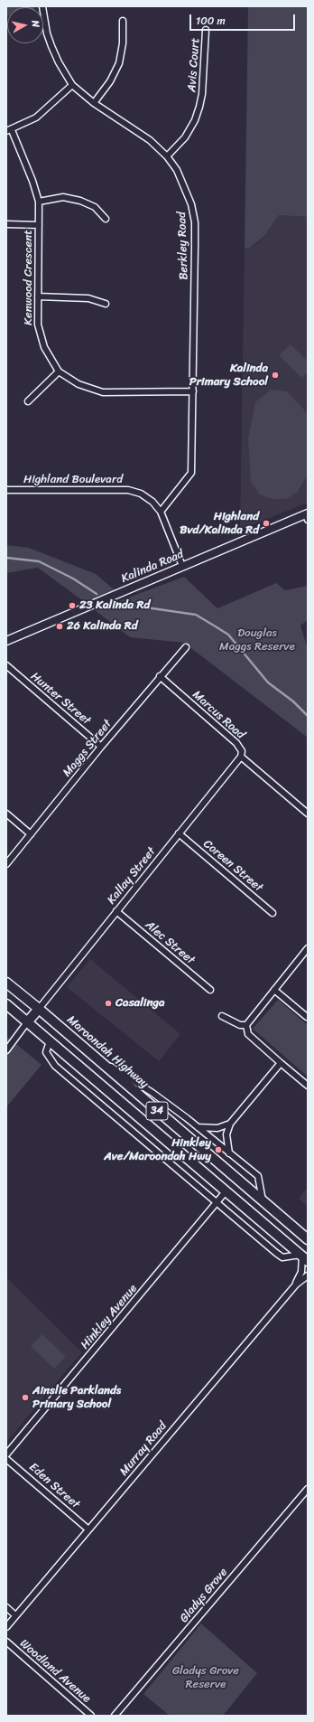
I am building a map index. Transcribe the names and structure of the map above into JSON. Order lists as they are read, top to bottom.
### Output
{
  "streets": {
    "highway": ["Maroondah Highway", "34"],
    "street": [
      "Avis Court",
      "Berkley Road",
      "Kenwood Crescent",
      "Highland Boulevard",
      "Kalinda Road",
      "Hunter Street",
      "Marcus Road",
      "Maggs Street",
      "Coreen Street",
      "Kallay Street",
      "Alec Street",
      "Hinkley Avenue",
      "Murray Road",
      "Eden Street",
      "Gladys Grove",
      "Woodland Avenue"
    ]
  },
  "crossings": [
    ["Avis Court", "Berkley Road"],
    ["Berkley Road", "Kenwood Crescent"],
    ["Berkley Road", "Highland Boulevard"],
    ["Highland Boulevard", "Kalinda Road"],
    ["Hunter Street", "Maggs Street"],
    ["Marcus Road", "Maggs Street"],
    ["Marcus Road", "Kallay Street"],
    ["Coreen Street", "Kallay Street"],
    ["Kallay Street", "Alec Street"],
    ["Kallay Street", "Maroondah Highway"],
    ["34", "Hinkley Avenue"],
    ["34", "Murray Road"],
    ["Murray Road", "Eden Street"]
  ],
  "parks": ["Douglas Maggs Reserve", "Gladys Grove Reserve"],
  "places": [
    "Kalinda Primary School",
    "Highland Bvd/Kalinda Rd",
    "23 Kalinda Rd",
    "26 Kalinda Rd",
    "Casalinga",
    "Hinkley Ave/Maroondah Hwy",
    "Ainslie Parklands Primary School"
  ],
  "scale_bar": "100 m",
  "north": "right"
}
